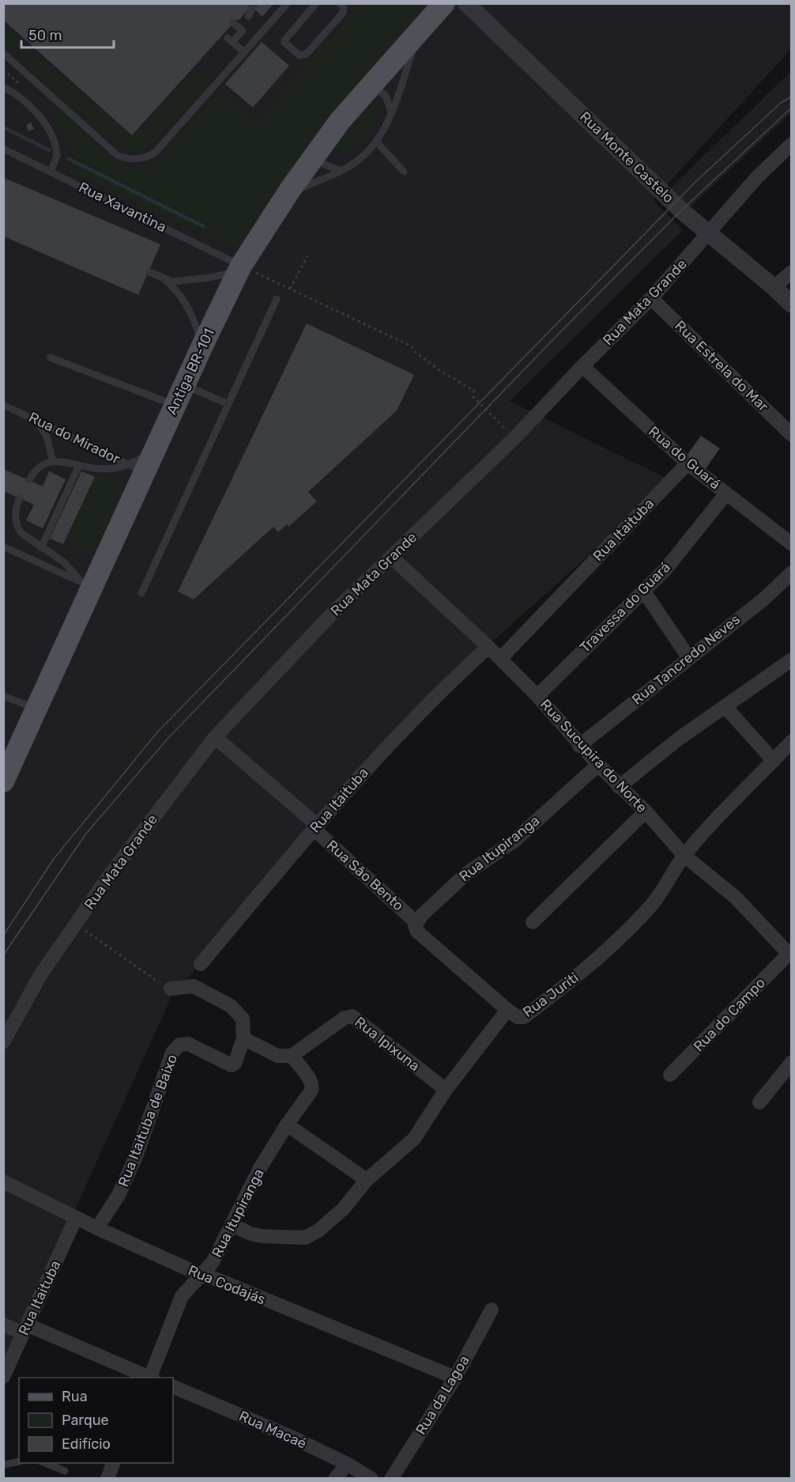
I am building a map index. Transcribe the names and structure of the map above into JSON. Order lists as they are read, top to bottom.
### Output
{
  "streets": {
    "main road": ["Antiga BR-101"],
    "street": [
      "Rua Monte Castelo",
      "Rua Mata Grande",
      "Rua Estrela do Mar",
      "Rua do Guará",
      "Rua Itaituba",
      "Travessa do Guará",
      "Rua Tancredo Neves",
      "Rua Sucupira do Norte",
      "Rua Itupiranga",
      "Rua São Bento",
      "Rua Juriti",
      "Rua do Campo",
      "Rua Ipixuna",
      "Rua Itaituba de Baixo",
      "Rua Codajás",
      "Rua da Lagoa",
      "Rua Macaé"
    ],
    "lane": ["Rua Xavantina", "Rua do Mirador"]
  },
  "crossings": [
    ["Rua Monte Castelo", "Rua Mata Grande"],
    ["Rua Xavantina", "Antiga BR-101"],
    ["Rua Mata Grande", "Rua Estrela do Mar"],
    ["Rua Mata Grande", "Rua do Guará"],
    ["Rua Mata Grande", "Rua Sucupira do Norte"],
    ["Rua Mata Grande", "Rua São Bento"],
    ["Antiga BR-101", "Rua do Mirador"],
    ["Rua do Guará", "Rua Itaituba"],
    ["Rua do Guará", "Travessa do Guará"],
    ["Rua Itaituba", "Rua Sucupira do Norte"],
    ["Rua Itaituba", "Rua São Bento"],
    ["Rua Itaituba", "Rua Codajás"],
    ["Travessa do Guará", "Rua Sucupira do Norte"],
    ["Rua Tancredo Neves", "Rua Sucupira do Norte"],
    ["Rua Sucupira do Norte", "Rua Itupiranga"],
    ["Rua Sucupira do Norte", "Rua Juriti"],
    ["Rua Sucupira do Norte", "Rua do Campo"],
    ["Rua Itupiranga", "Rua São Bento"],
    ["Rua Itupiranga", "Rua Juriti"],
    ["Rua Itupiranga", "Rua Ipixuna"],
    ["Rua Itupiranga", "Rua Codajás"],
    ["Rua São Bento", "Rua Juriti"],
    ["Rua Juriti", "Rua Ipixuna"],
    ["Rua Itaituba de Baixo", "Rua Codajás"],
    ["Rua Codajás", "Rua da Lagoa"]
  ],
  "legend": ["Rua", "Parque", "Edifício"],
  "scale_bar": "50 m"
}
